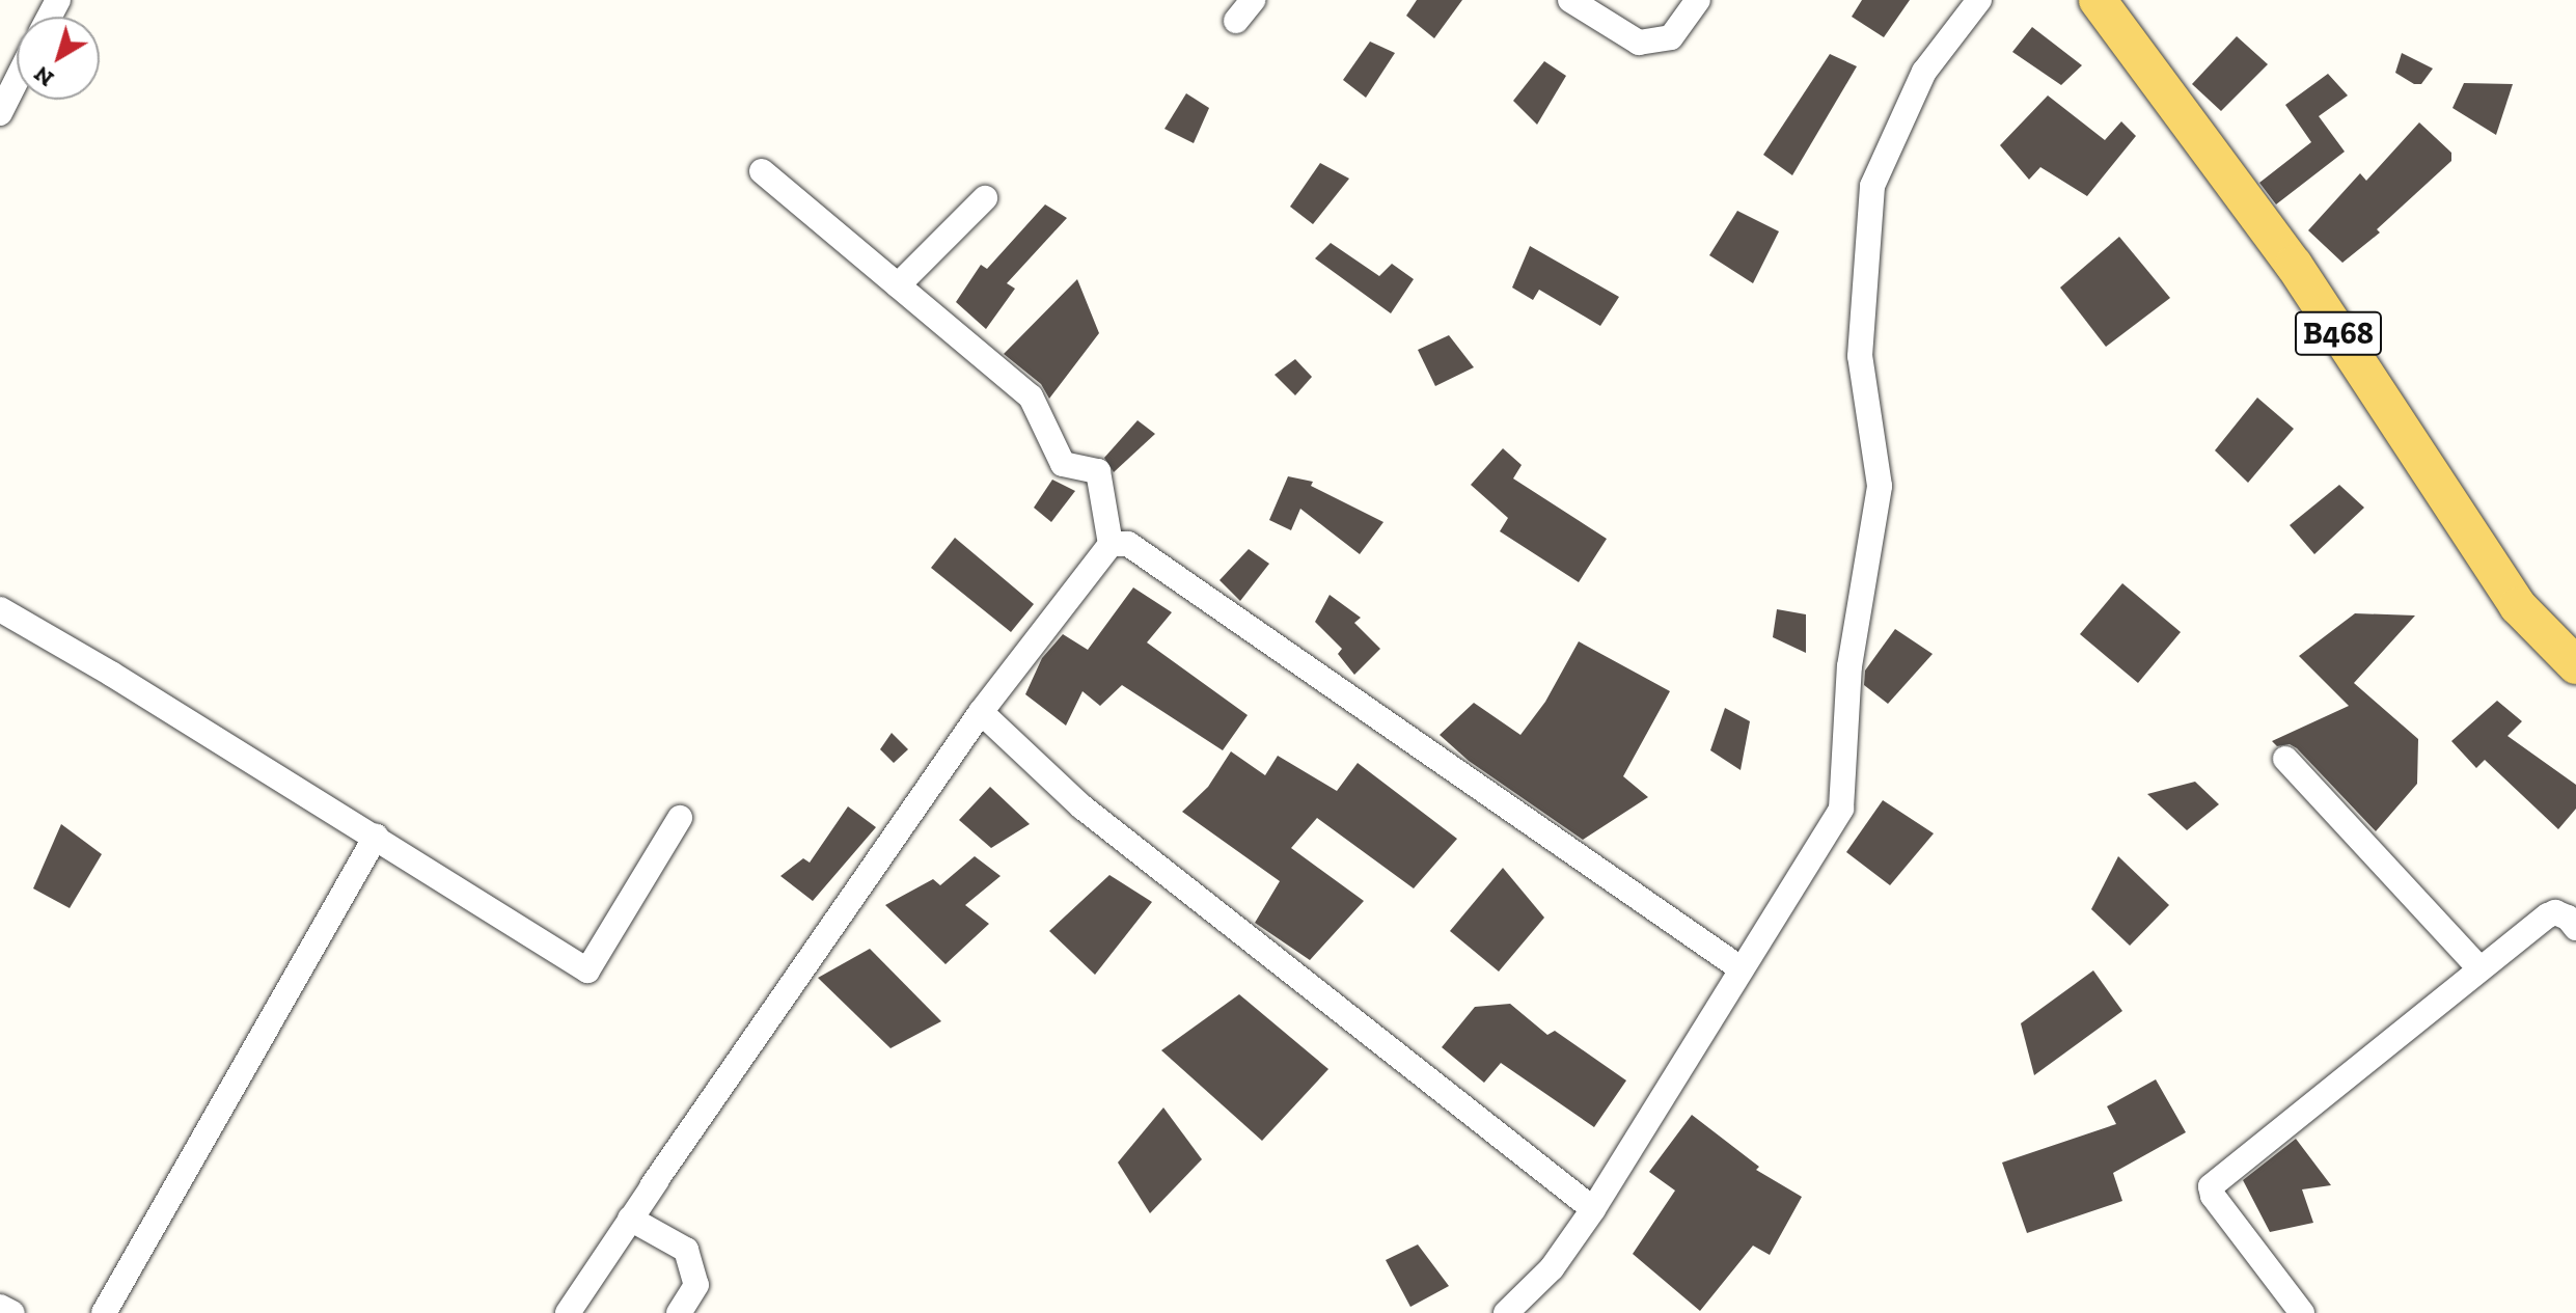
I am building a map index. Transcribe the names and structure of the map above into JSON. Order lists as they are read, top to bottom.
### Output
{
  "streets": {
    "main road": ["B468"]
  },
  "north": "bottom left"
}
